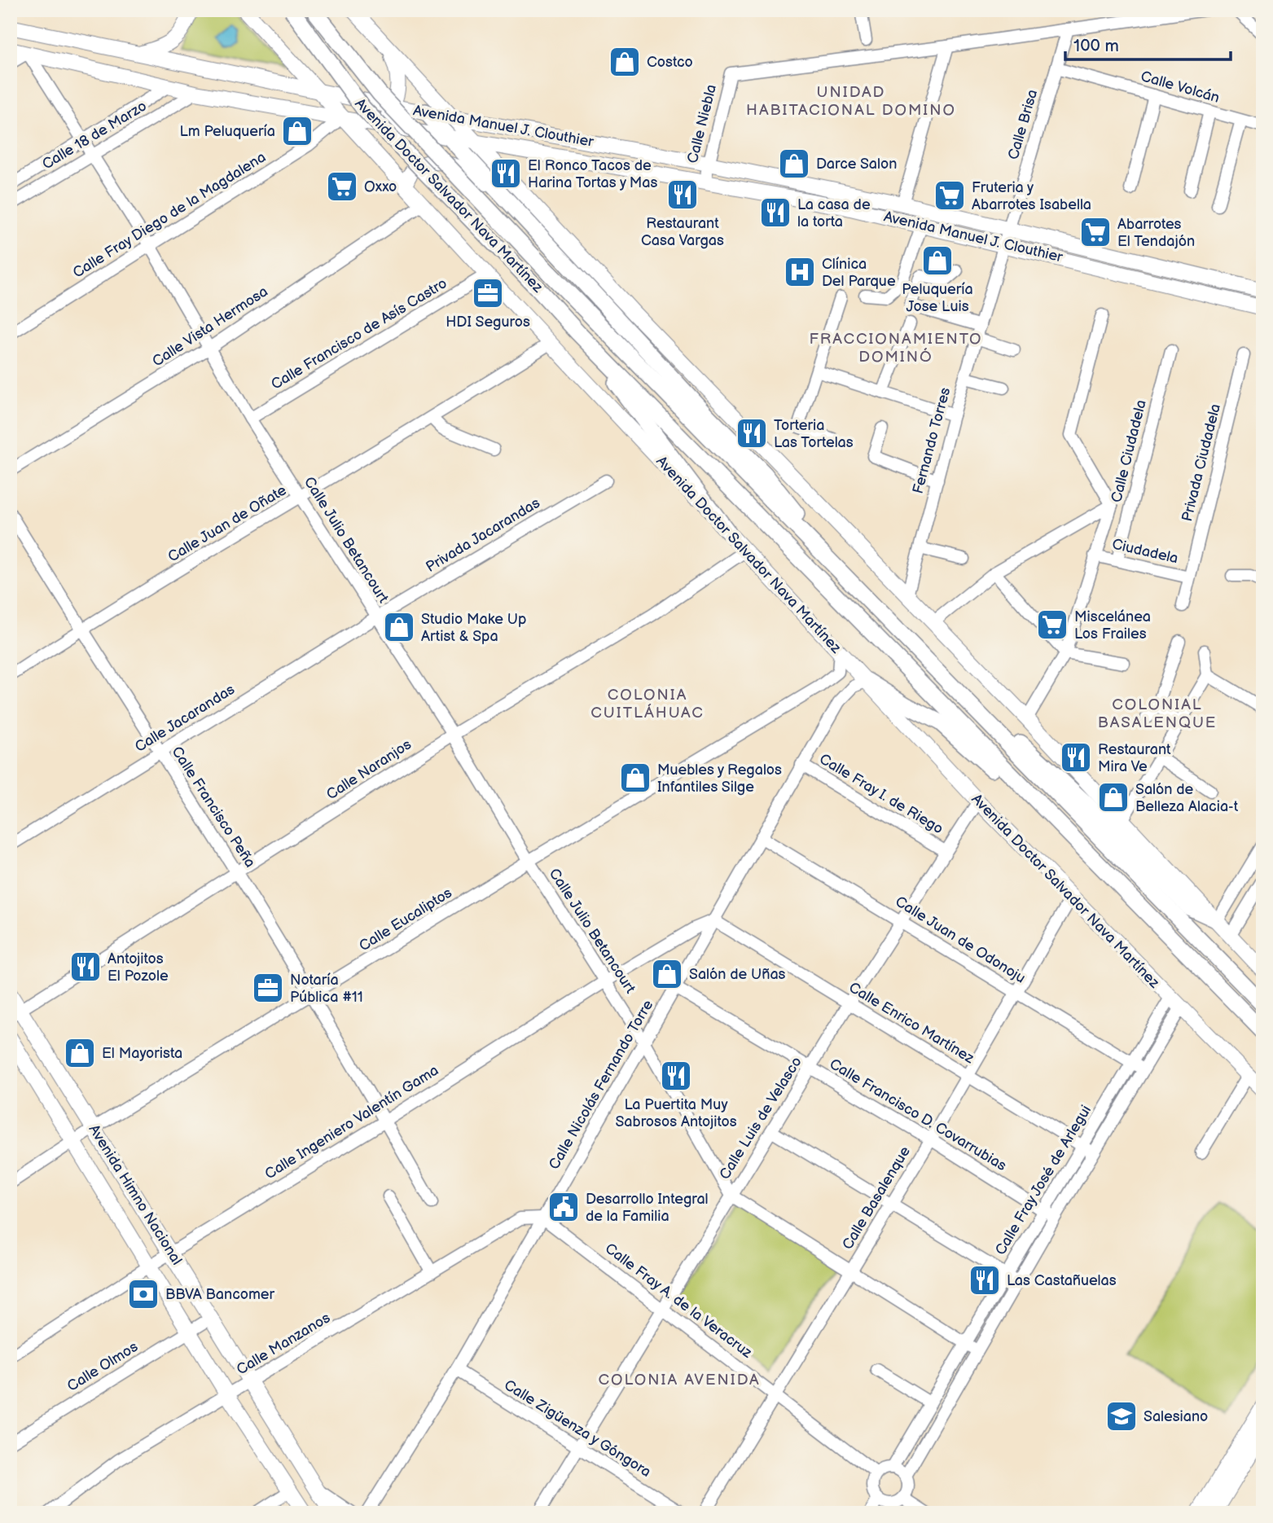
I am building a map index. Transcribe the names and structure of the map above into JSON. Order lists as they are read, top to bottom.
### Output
{
  "streets": {
    "highway": ["Avenida Doctor Salvador Nava Martínez"],
    "main road": ["Avenida Manuel J. Clouthier", "Avenida Himno Nacional"],
    "street": [
      "Calle Volcán",
      "Calle Niebla",
      "Calle Brisa",
      "Calle 18 de Marzo",
      "Calle Fray Diego de la Magdalena",
      "Calle Vista Hermosa",
      "Calle Francisco de Asís Castro",
      "Fernando Torres",
      "Calle Ciudadela",
      "Privada Ciudadela",
      "Calle Juan de Oñate",
      "Privada Jacarandas",
      "Calle Julio Betancourt",
      "Ciudadela",
      "Calle Jacarandas",
      "Calle Naranjos",
      "Calle Fray I. de Riego",
      "Calle Francisco Peña",
      "Calle Eucaliptos",
      "Calle Juan de Odonoju",
      "Calle Enrico Martínez",
      "Calle Nicolás Fernando Torre",
      "Calle Francisco D. Covarrubias",
      "Calle Luis de Velasco",
      "Calle Ingeniero Valentín Gama",
      "Calle Fray José de Arlegui",
      "Calle Basalenque",
      "Calle Fray A. de la Veracruz",
      "Calle Manzanos",
      "Calle Olmos",
      "Calle Zigüenza y Góngora"
    ]
  },
  "crossings": [
    ["Calle Volcán", "Calle Brisa"],
    ["Calle Niebla", "Avenida Manuel J. Clouthier"],
    ["Calle Brisa", "Avenida Manuel J. Clouthier"],
    ["Calle Brisa", "Fernando Torres"],
    ["Avenida Manuel J. Clouthier", "Calle 18 de Marzo"],
    ["Avenida Manuel J. Clouthier", "Avenida Doctor Salvador Nava Martínez"],
    ["Avenida Manuel J. Clouthier", "Calle Fray Diego de la Magdalena"],
    ["Avenida Manuel J. Clouthier", "Fernando Torres"],
    ["Avenida Manuel J. Clouthier", "Calle Julio Betancourt"],
    ["Calle 18 de Marzo", "Calle Julio Betancourt"],
    ["Avenida Doctor Salvador Nava Martínez", "Calle Fray Diego de la Magdalena"],
    ["Avenida Doctor Salvador Nava Martínez", "Calle Vista Hermosa"],
    ["Avenida Doctor Salvador Nava Martínez", "Calle Francisco de Asís Castro"],
    ["Avenida Doctor Salvador Nava Martínez", "Calle Juan de Oñate"],
    ["Avenida Doctor Salvador Nava Martínez", "Calle Naranjos"],
    ["Avenida Doctor Salvador Nava Martínez", "Calle Eucaliptos"],
    ["Avenida Doctor Salvador Nava Martínez", "Calle Nicolás Fernando Torre"],
    ["Avenida Doctor Salvador Nava Martínez", "Calle Luis de Velasco"],
    ["Avenida Doctor Salvador Nava Martínez", "Calle Fray José de Arlegui"],
    ["Avenida Doctor Salvador Nava Martínez", "Calle Basalenque"],
    ["Calle Fray Diego de la Magdalena", "Calle Julio Betancourt"],
    ["Calle Vista Hermosa", "Calle Julio Betancourt"],
    ["Calle Francisco de Asís Castro", "Calle Julio Betancourt"],
    ["Calle Ciudadela", "Ciudadela"],
    ["Privada Ciudadela", "Ciudadela"],
    ["Calle Juan de Oñate", "Calle Julio Betancourt"],
    ["Calle Juan de Oñate", "Calle Francisco Peña"],
    ["Privada Jacarandas", "Calle Julio Betancourt"],
    ["Privada Jacarandas", "Calle Jacarandas"],
    ["Calle Julio Betancourt", "Calle Jacarandas"],
    ["Calle Julio Betancourt", "Calle Naranjos"],
    ["Calle Julio Betancourt", "Calle Eucaliptos"],
    ["Calle Julio Betancourt", "Calle Nicolás Fernando Torre"],
    ["Calle Julio Betancourt", "Calle Luis de Velasco"],
    ["Calle Julio Betancourt", "Calle Ingeniero Valentín Gama"],
    ["Calle Jacarandas", "Calle Francisco Peña"],
    ["Calle Naranjos", "Calle Francisco Peña"],
    ["Calle Naranjos", "Avenida Himno Nacional"],
    ["Calle Fray I. de Riego", "Calle Nicolás Fernando Torre"],
    ["Calle Fray I. de Riego", "Calle Luis de Velasco"],
    ["Calle Francisco Peña", "Calle Eucaliptos"],
    ["Calle Francisco Peña", "Calle Ingeniero Valentín Gama"],
    ["Calle Eucaliptos", "Avenida Himno Nacional"],
    ["Calle Juan de Odonoju", "Calle Nicolás Fernando Torre"],
    ["Calle Juan de Odonoju", "Calle Luis de Velasco"],
    ["Calle Juan de Odonoju", "Calle Fray José de Arlegui"],
    ["Calle Juan de Odonoju", "Calle Basalenque"],
    ["Calle Enrico Martínez", "Calle Nicolás Fernando Torre"],
    ["Calle Enrico Martínez", "Calle Luis de Velasco"],
    ["Calle Enrico Martínez", "Calle Ingeniero Valentín Gama"],
    ["Calle Enrico Martínez", "Calle Fray José de Arlegui"],
    ["Calle Enrico Martínez", "Calle Basalenque"],
    ["Calle Nicolás Fernando Torre", "Calle Francisco D. Covarrubias"],
    ["Calle Nicolás Fernando Torre", "Calle Ingeniero Valentín Gama"],
    ["Calle Nicolás Fernando Torre", "Calle Fray A. de la Veracruz"],
    ["Calle Nicolás Fernando Torre", "Calle Manzanos"],
    ["Calle Nicolás Fernando Torre", "Calle Zigüenza y Góngora"],
    ["Calle Francisco D. Covarrubias", "Calle Luis de Velasco"],
    ["Calle Francisco D. Covarrubias", "Calle Fray José de Arlegui"],
    ["Calle Francisco D. Covarrubias", "Calle Basalenque"],
    ["Calle Luis de Velasco", "Calle Fray A. de la Veracruz"],
    ["Calle Luis de Velasco", "Calle Zigüenza y Góngora"],
    ["Calle Ingeniero Valentín Gama", "Avenida Himno Nacional"],
    ["Calle Fray José de Arlegui", "Calle Fray A. de la Veracruz"],
    ["Avenida Himno Nacional", "Calle Manzanos"],
    ["Avenida Himno Nacional", "Calle Olmos"],
    ["Calle Basalenque", "Calle Fray A. de la Veracruz"],
    ["Calle Fray A. de la Veracruz", "Calle Manzanos"]
  ],
  "districts": [
    "UNIDAD HABITACIONAL DOMINO",
    "FRACCIONAMIENTO DOMINÓ",
    "COLONIA CUITLÁHUAC",
    "COLONIAL BASALENQUE",
    "COLONIA AVENIDA"
  ],
  "places": {
    "shop": [
      "Costco",
      "Lm Peluquería",
      "Darce Salon",
      "Peluquería Jose Luis",
      "Studio Make Up Artist & Spa",
      "Muebles y Regalos Infantiles Silge",
      "Salón de Belleza Alacia-t",
      "Salón de Uñas",
      "El Mayorista"
    ],
    "restaurant": [
      "El Ronco Tacos de Harina Tortas y Mas",
      "Restaurant Casa Vargas",
      "La casa de la torta",
      "Torteria Las Tortelas",
      "Restaurant Mira Ve",
      "Antojitos El Pozole",
      "La Puertita Muy Sabrosos Antojitos",
      "Las Castañuelas"
    ],
    "supermarket": [
      "Oxxo",
      "Fruteria y Abarrotes Isabella",
      "Abarrotes El Tendajón",
      "Miscelánea Los Frailes"
    ],
    "hospital": ["Clínica Del Parque"],
    "office": ["HDI Seguros", "Notaría Pública #11"],
    "public building": ["Desarrollo Integral de la Familia"],
    "bank": ["BBVA Bancomer"],
    "school or university": ["Salesiano"]
  },
  "scale_bar": "100 m"
}
